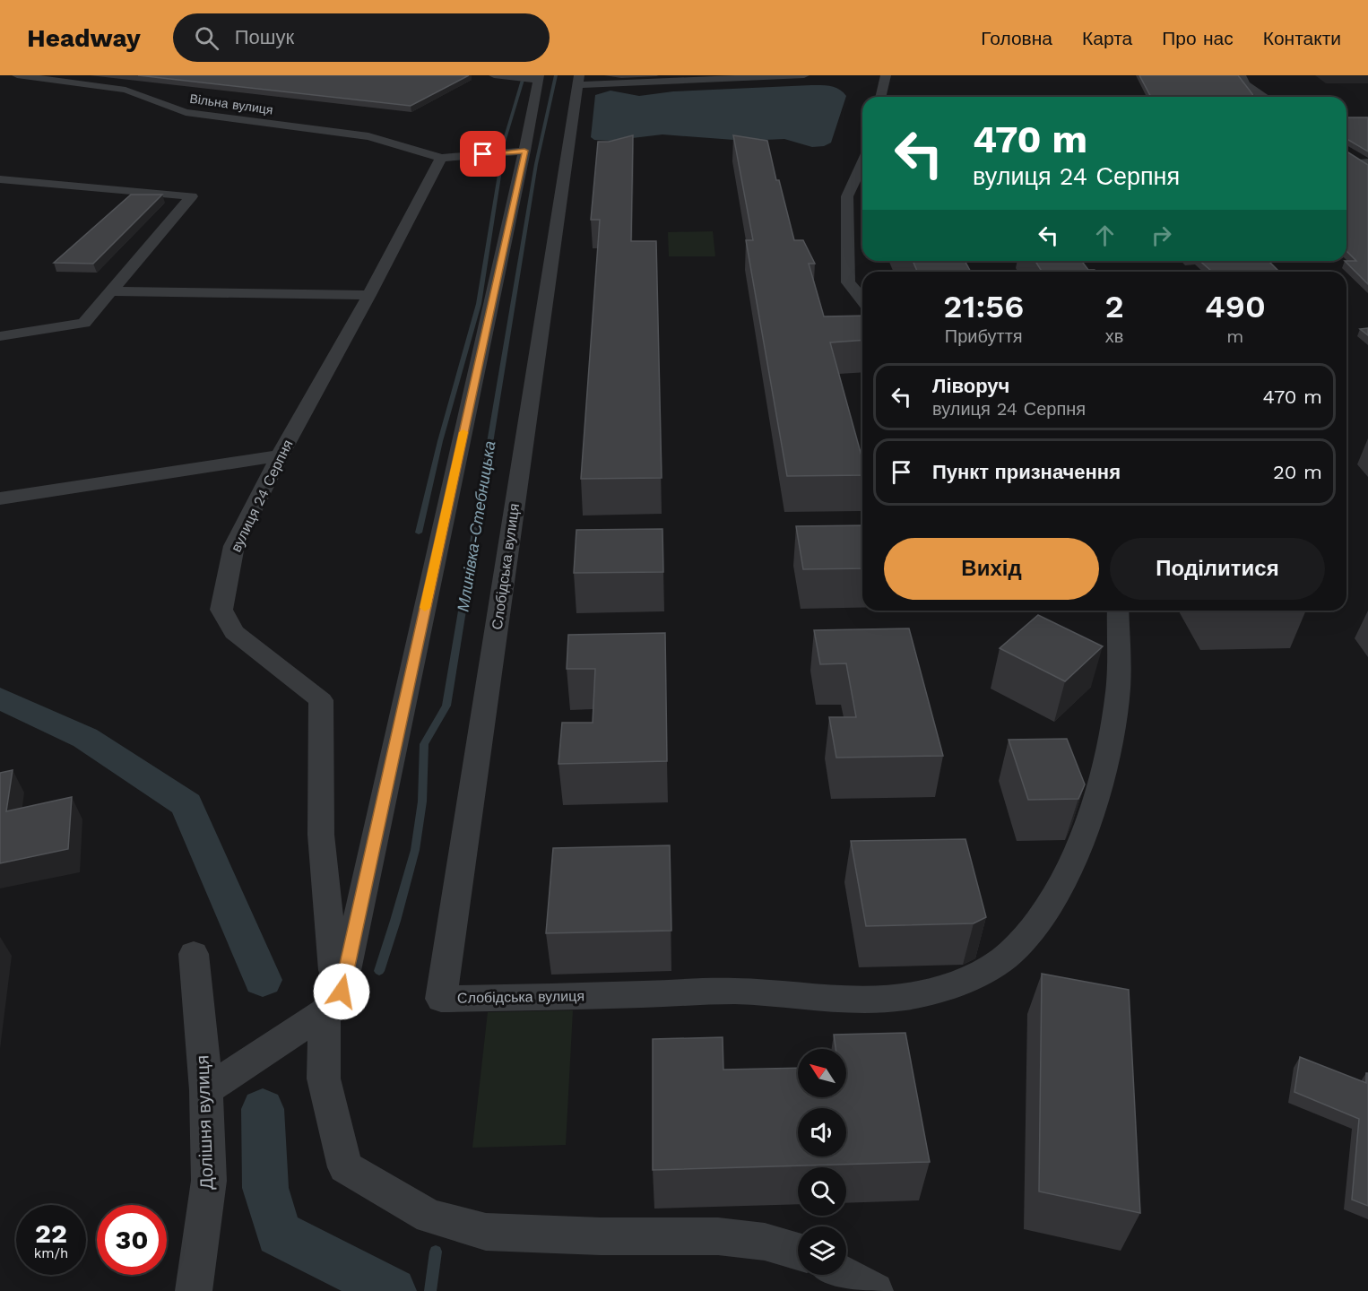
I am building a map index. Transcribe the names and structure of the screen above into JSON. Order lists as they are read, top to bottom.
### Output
{
  "streets": {
    "street": [
      "Вільна вулиця",
      "вулиця 24 Серпня",
      "Слобідська вулиця",
      "Долішня вулиця"
    ]
  },
  "crossings": [
    ["Вільна вулиця", "вулиця 24 Серпня"]
  ],
  "water": ["Млинівка-Стебницька"],
  "north": "top left",
  "page": {
    "header": "Headway",
    "search": "Пошук",
    "nav": [
      "Головна",
      "Карта",
      "Про нас",
      "Контакти"
    ],
    "turn": ["470 m", "вулиця 24 Серпня"],
    "eta": [
      "21:56",
      "Прибуття",
      "2",
      "хв",
      "490",
      "m"
    ],
    "list": [
      {
        "name": "Ліворуч",
        "note": "вулиця 24 Серпня",
        "value": "470 m"
      },
      {
        "name": "Пункт призначення",
        "value": "20 m"
      }
    ],
    "buttons": ["Вихід", "Поділитися"],
    "speed": "22 km/h",
    "limit": "30"
  }
}
